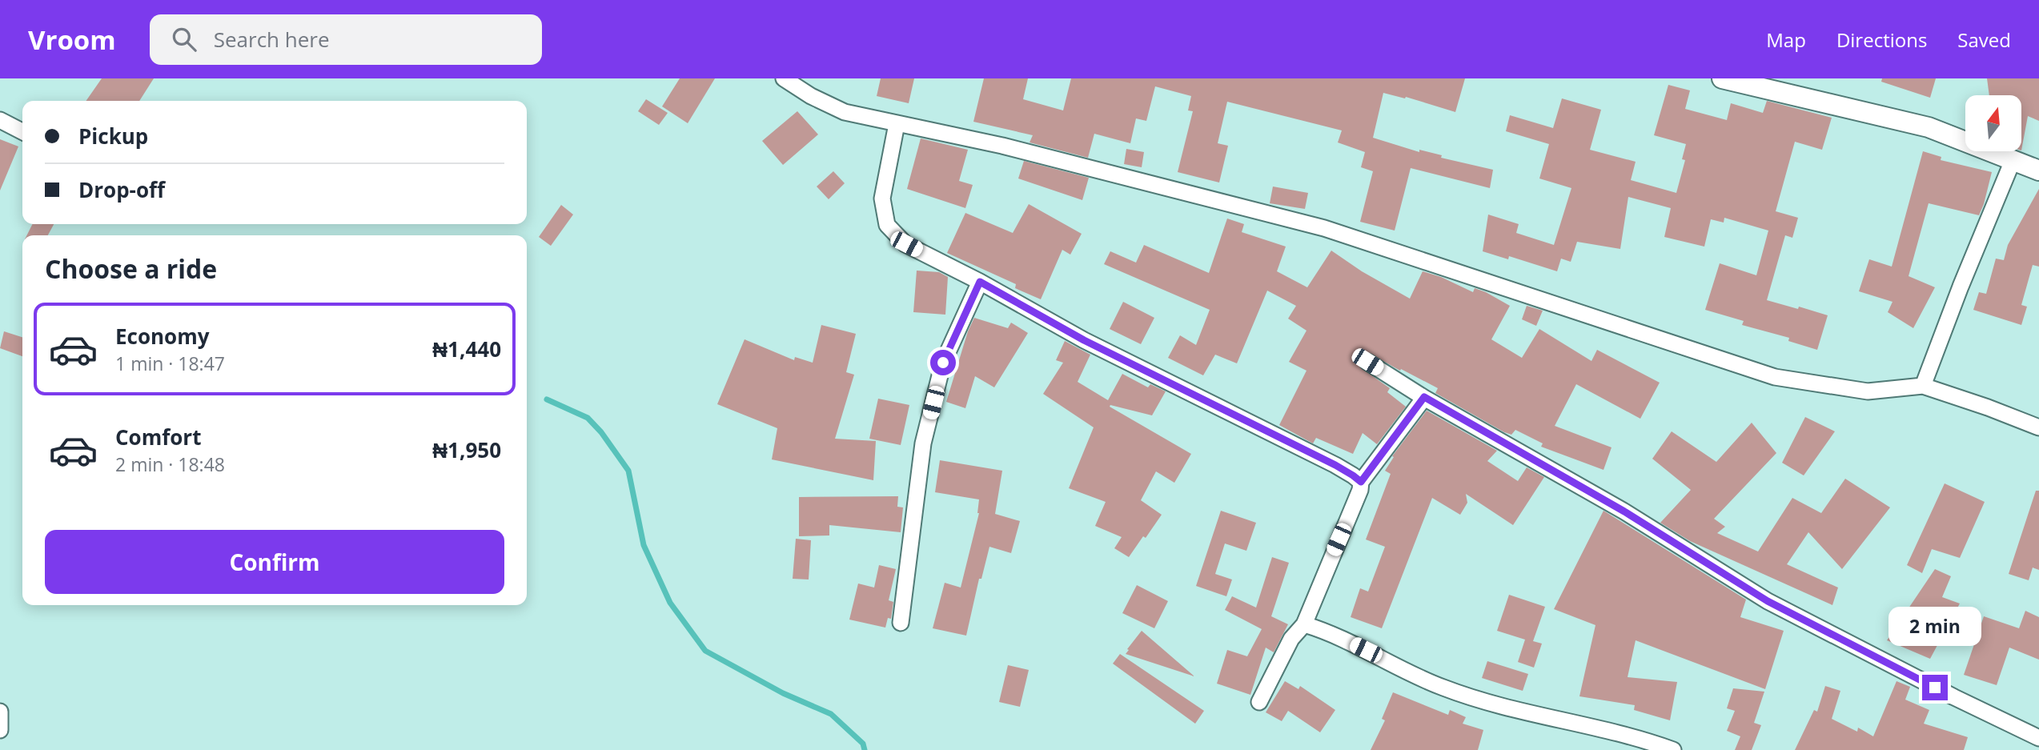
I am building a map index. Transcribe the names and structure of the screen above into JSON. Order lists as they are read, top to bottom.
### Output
{
  "north": "top",
  "page": {
    "header": "Vroom",
    "search": "Search here",
    "nav": ["Map", "Directions", "Saved"],
    "banner": ["Pickup", "Drop-off"],
    "heading": "Choose a ride",
    "list": [
      {
        "name": "Economy",
        "note": "1 min · 18:47",
        "value": "₦1,440"
      },
      {
        "name": "Comfort",
        "note": "2 min · 18:48",
        "value": "₦1,950"
      }
    ],
    "buttons": "Confirm",
    "bubble": "2 min"
  }
}
